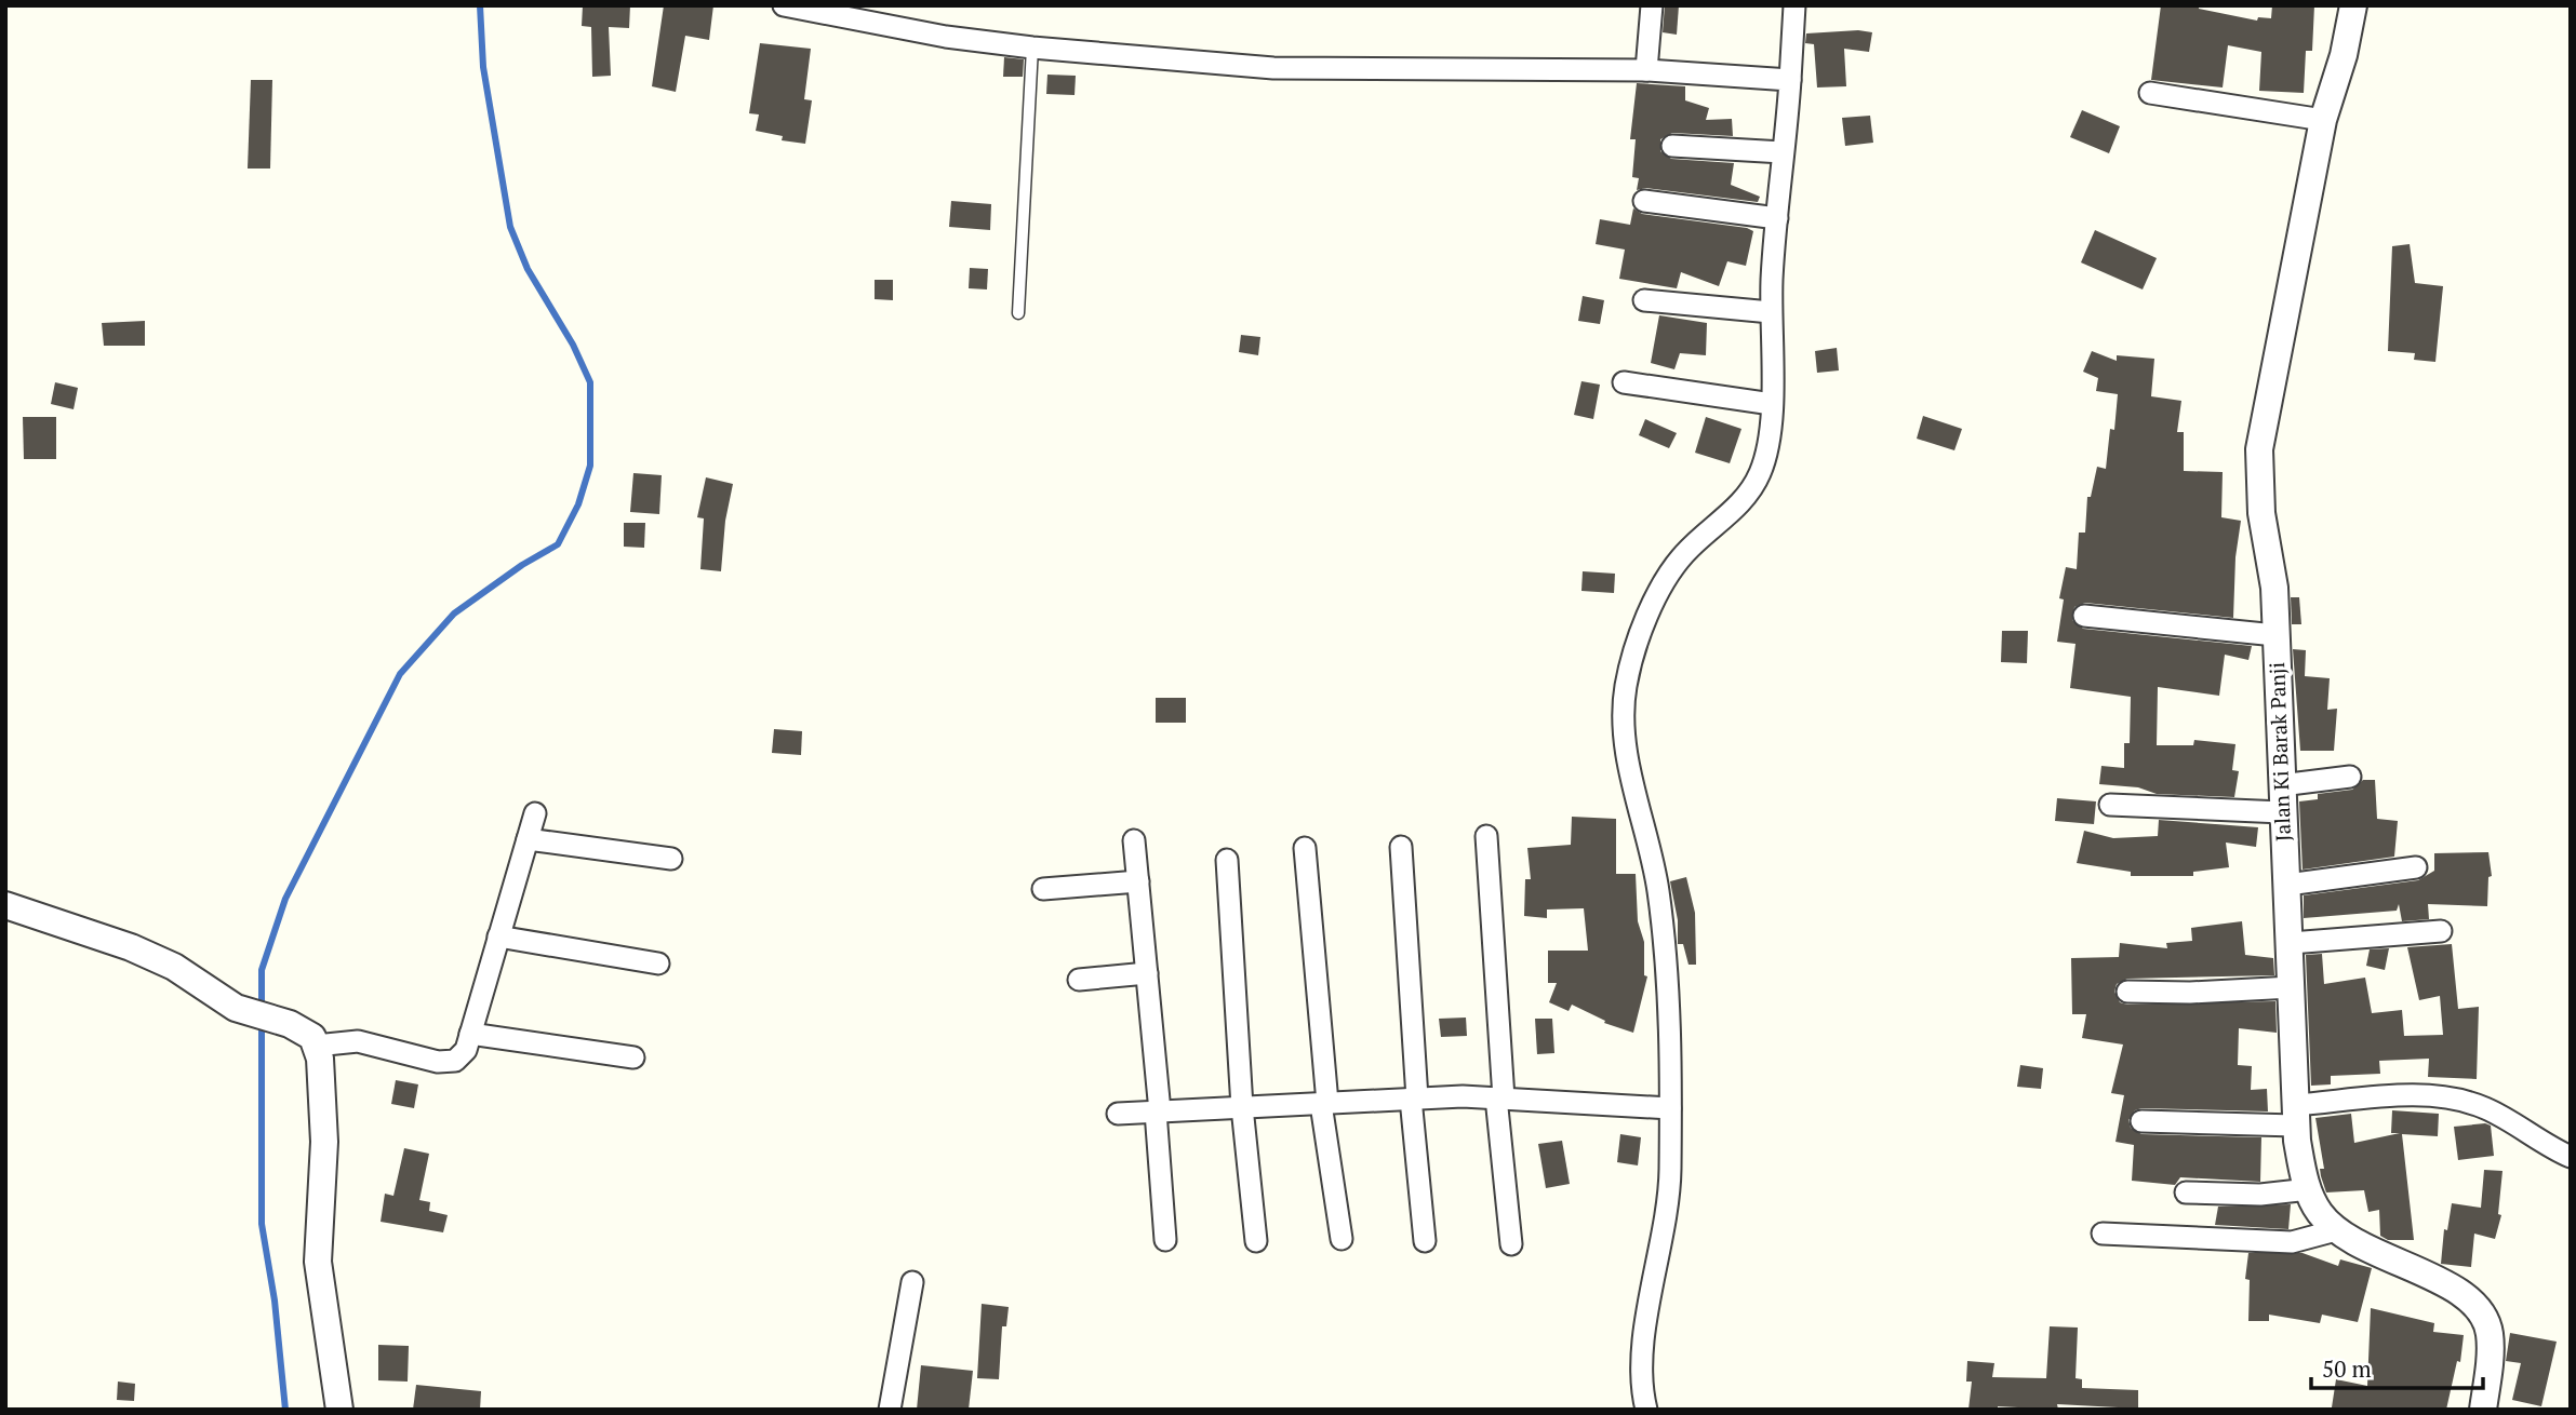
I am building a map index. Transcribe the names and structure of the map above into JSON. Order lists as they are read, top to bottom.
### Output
{
  "streets": {
    "street": ["Jalan Ki Barak Panji"]
  },
  "scale_bar": "50 m"
}
